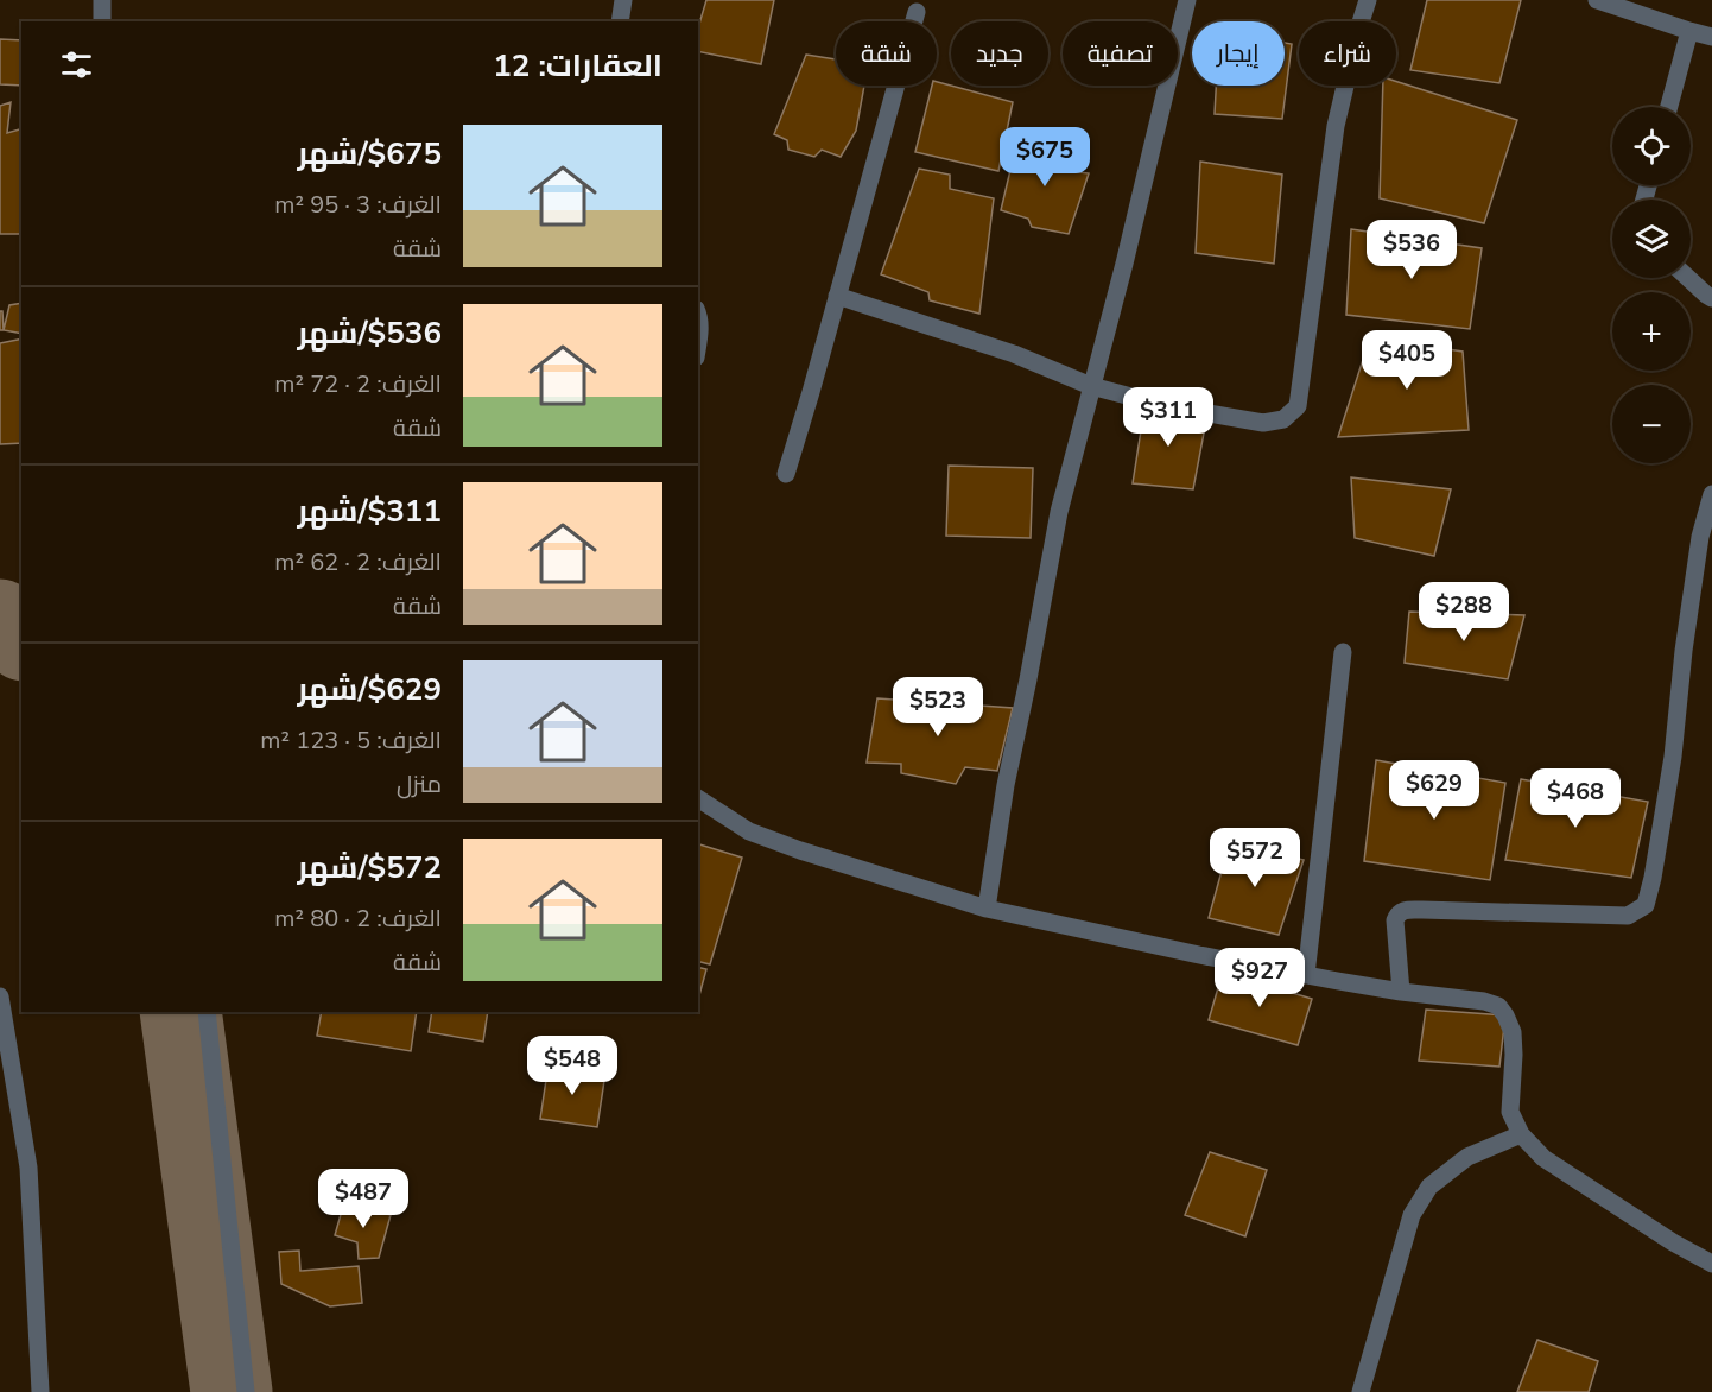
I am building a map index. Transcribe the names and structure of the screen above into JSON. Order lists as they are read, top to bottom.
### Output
{
  "page": {
    "chip": [
      "شراء",
      "إيجار",
      "تصفية",
      "جديد",
      "شقة"
    ],
    "heading": "العقارات: 12",
    "map_buttons": ["+", "−"],
    "list": [
      {
        "name": "$675/شهر",
        "note": "الغرف: 3 · 95 m² · شقة"
      },
      {
        "name": "$536/شهر",
        "note": "الغرف: 2 · 72 m² · شقة"
      },
      {
        "name": "$311/شهر",
        "note": "الغرف: 2 · 62 m² · شقة"
      },
      {
        "name": "$629/شهر",
        "note": "الغرف: 5 · 123 m² · منزل"
      },
      {
        "name": "$572/شهر",
        "note": "الغرف: 2 · 80 m² · شقة"
      }
    ],
    "price": [
      "$675",
      "$536",
      "$405",
      "$311",
      "$288",
      "$523",
      "$629",
      "$468",
      "$572",
      "$927",
      "$548",
      "$487"
    ]
  }
}
